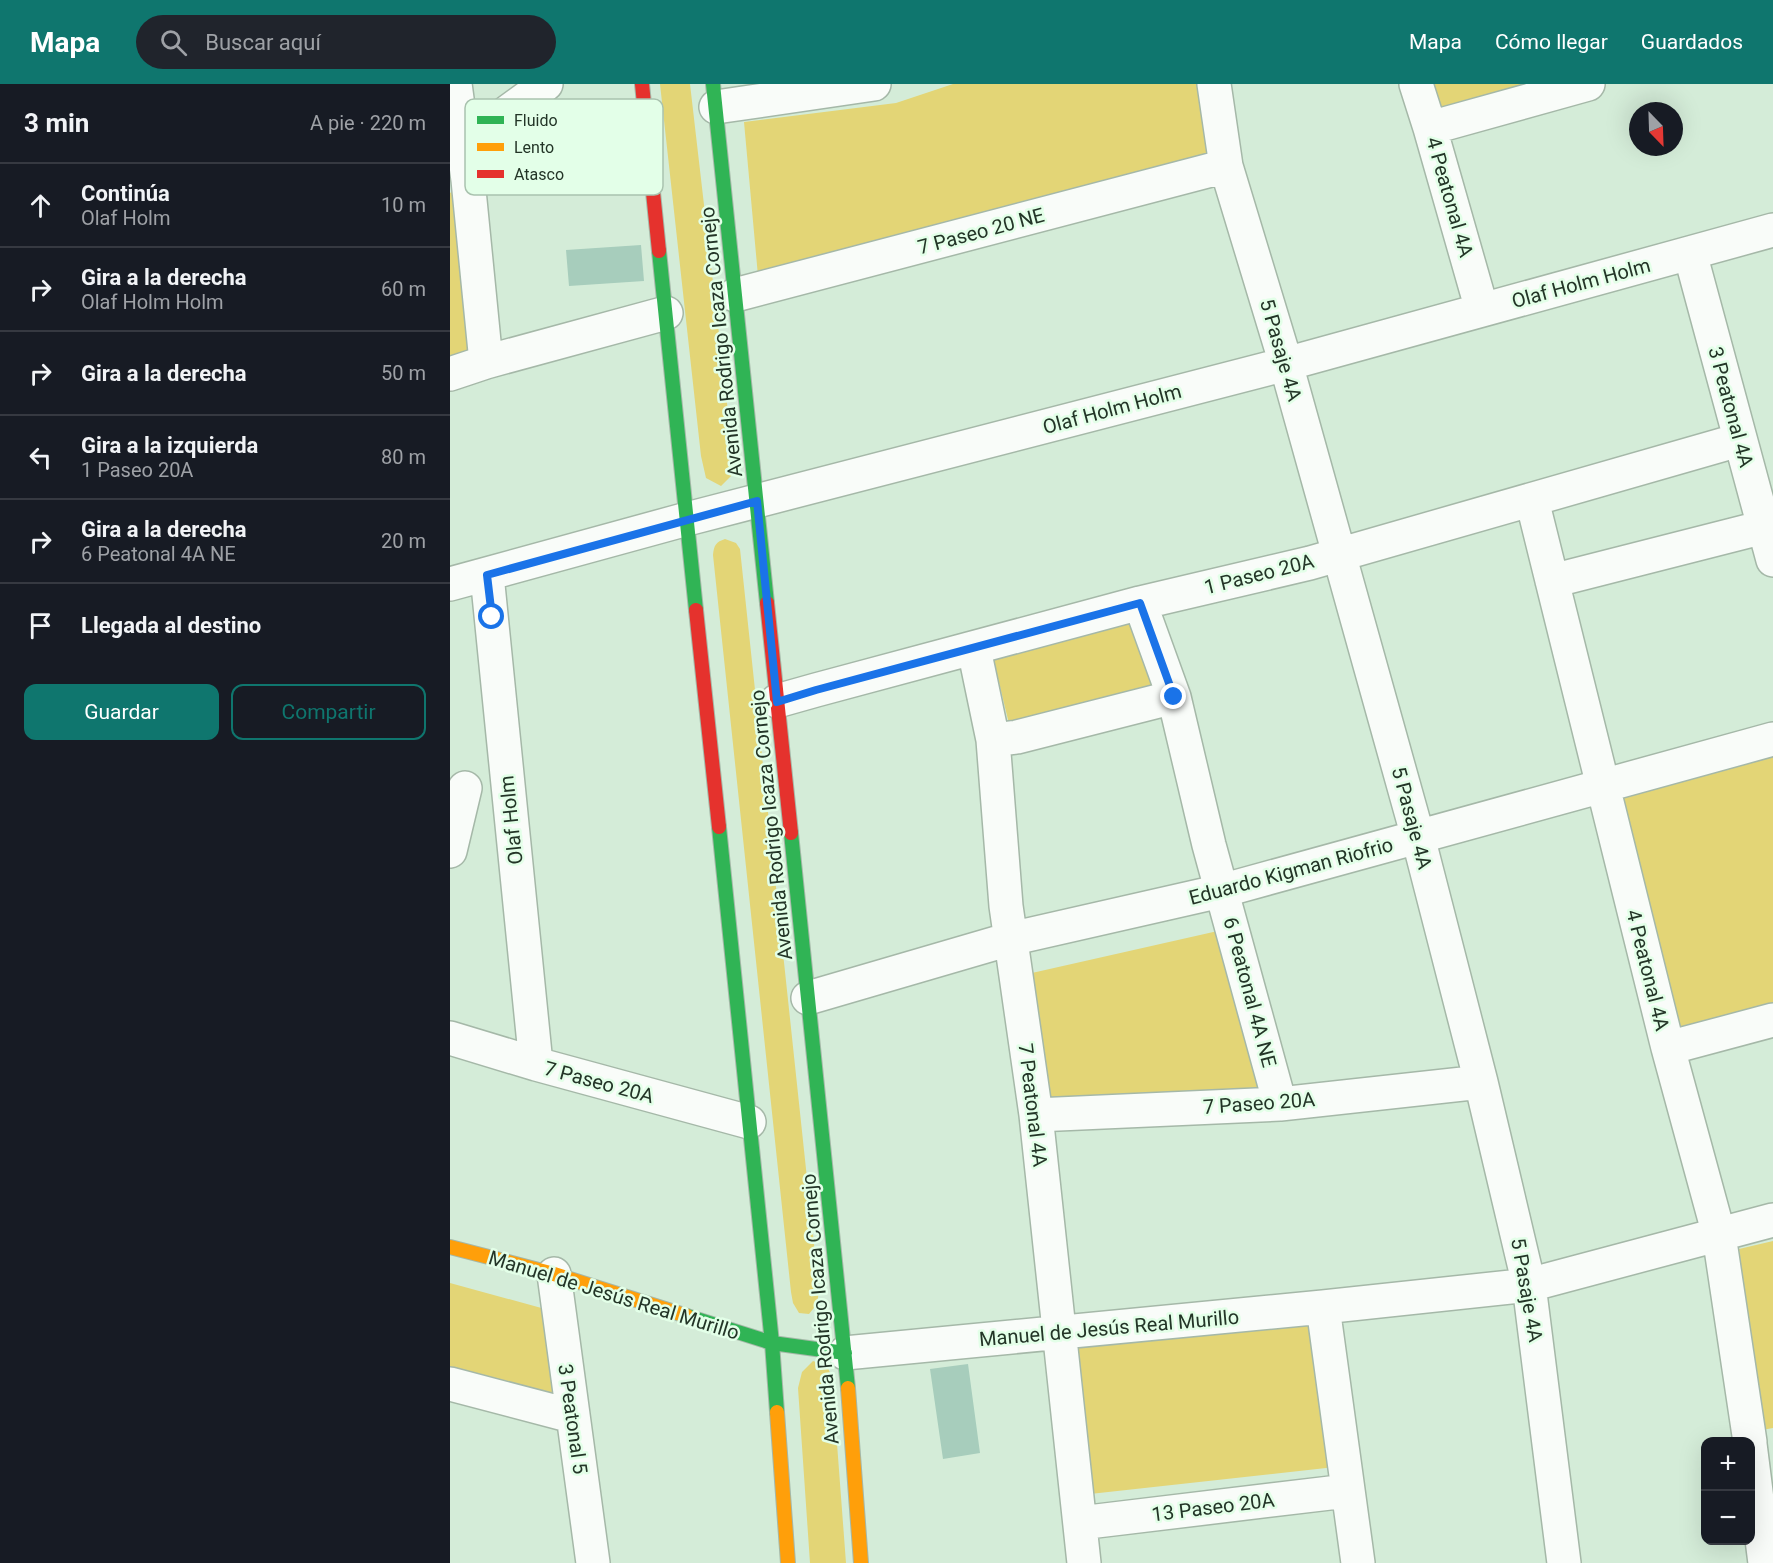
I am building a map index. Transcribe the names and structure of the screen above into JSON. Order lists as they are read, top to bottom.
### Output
{
  "streets": {
    "street": [
      "4 Peatonal 4A",
      "7 Paseo 20 NE",
      "Olaf Holm Holm",
      "Avenida Rodrigo Icaza Cornejo",
      "5 Pasaje 4A",
      "3 Peatonal 4A",
      "1 Paseo 20A",
      "Olaf Holm",
      "Eduardo Kigman Riofrio",
      "6 Peatonal 4A NE",
      "7 Paseo 20A",
      "7 Peatonal 4A",
      "Manuel de Jesús Real Murillo",
      "3 Peatonal 5",
      "13 Paseo 20A"
    ]
  },
  "crossings": [
    ["4 Peatonal 4A", "Olaf Holm Holm"],
    ["4 Peatonal 4A", "1 Paseo 20A"],
    ["4 Peatonal 4A", "Eduardo Kigman Riofrio"],
    ["4 Peatonal 4A", "Manuel de Jesús Real Murillo"],
    ["7 Paseo 20 NE", "Avenida Rodrigo Icaza Cornejo"],
    ["7 Paseo 20 NE", "5 Pasaje 4A"],
    ["Olaf Holm Holm", "Avenida Rodrigo Icaza Cornejo"],
    ["Olaf Holm Holm", "5 Pasaje 4A"],
    ["Olaf Holm Holm", "3 Peatonal 4A"],
    ["Olaf Holm Holm", "Olaf Holm"],
    ["Avenida Rodrigo Icaza Cornejo", "1 Paseo 20A"],
    ["Avenida Rodrigo Icaza Cornejo", "Eduardo Kigman Riofrio"],
    ["Avenida Rodrigo Icaza Cornejo", "Manuel de Jesús Real Murillo"],
    ["5 Pasaje 4A", "1 Paseo 20A"],
    ["5 Pasaje 4A", "Eduardo Kigman Riofrio"],
    ["5 Pasaje 4A", "7 Paseo 20A"],
    ["5 Pasaje 4A", "Manuel de Jesús Real Murillo"],
    ["3 Peatonal 4A", "1 Paseo 20A"],
    ["1 Paseo 20A", "6 Peatonal 4A NE"],
    ["1 Paseo 20A", "7 Peatonal 4A"],
    ["Olaf Holm", "7 Paseo 20A"],
    ["Eduardo Kigman Riofrio", "6 Peatonal 4A NE"],
    ["Eduardo Kigman Riofrio", "7 Peatonal 4A"],
    ["6 Peatonal 4A NE", "7 Paseo 20A"],
    ["7 Paseo 20A", "7 Peatonal 4A"],
    ["7 Peatonal 4A", "Manuel de Jesús Real Murillo"],
    ["7 Peatonal 4A", "13 Paseo 20A"],
    ["Manuel de Jesús Real Murillo", "3 Peatonal 5"]
  ],
  "legend": ["Fluido", "Lento", "Atasco"],
  "north": "bottom right",
  "page": {
    "header": "Mapa",
    "search": "Buscar aquí",
    "nav": ["Mapa", "Cómo llegar", "Guardados"],
    "heading": ["3 min", "A pie · 220 m"],
    "list": [
      ["Continúa", "Olaf Holm", "10 m"],
      ["Gira a la derecha", "Olaf Holm Holm", "60 m"],
      ["Gira a la derecha", "50 m"],
      ["Gira a la izquierda", "1 Paseo 20A", "80 m"],
      ["Gira a la derecha", "6 Peatonal 4A NE", "20 m"],
      "Llegada al destino"
    ],
    "buttons": ["Guardar", "Compartir"],
    "map_buttons": ["+", "−"]
  }
}
